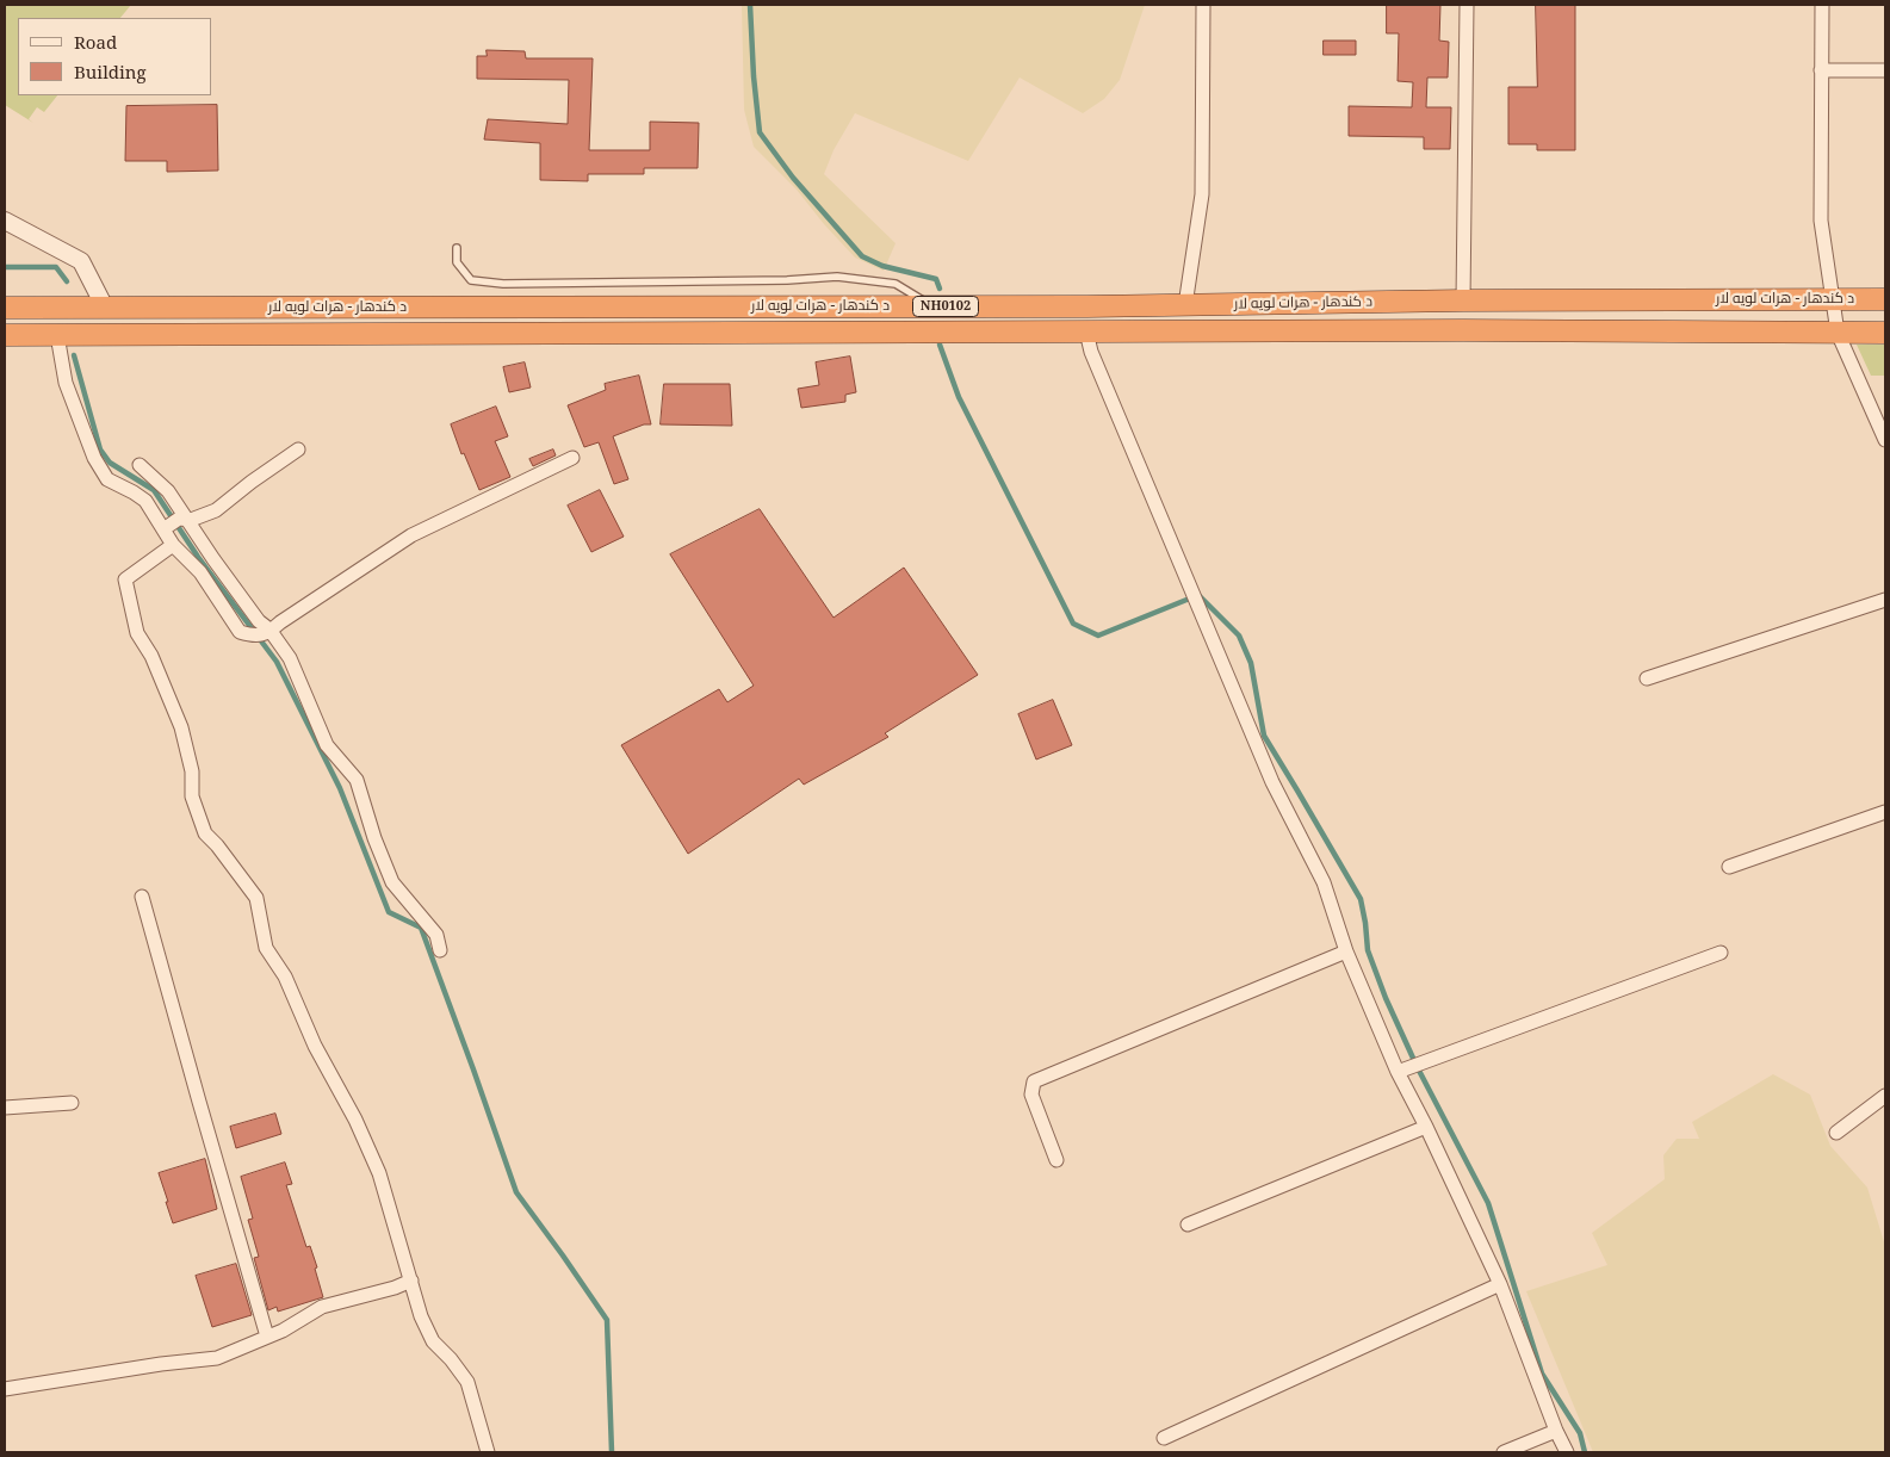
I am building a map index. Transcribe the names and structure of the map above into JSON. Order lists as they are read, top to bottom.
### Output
{
  "streets": {
    "highway": ["د کندهار - هرات لويه لار", "NH0102"]
  },
  "legend": ["Road", "Building"]
}
